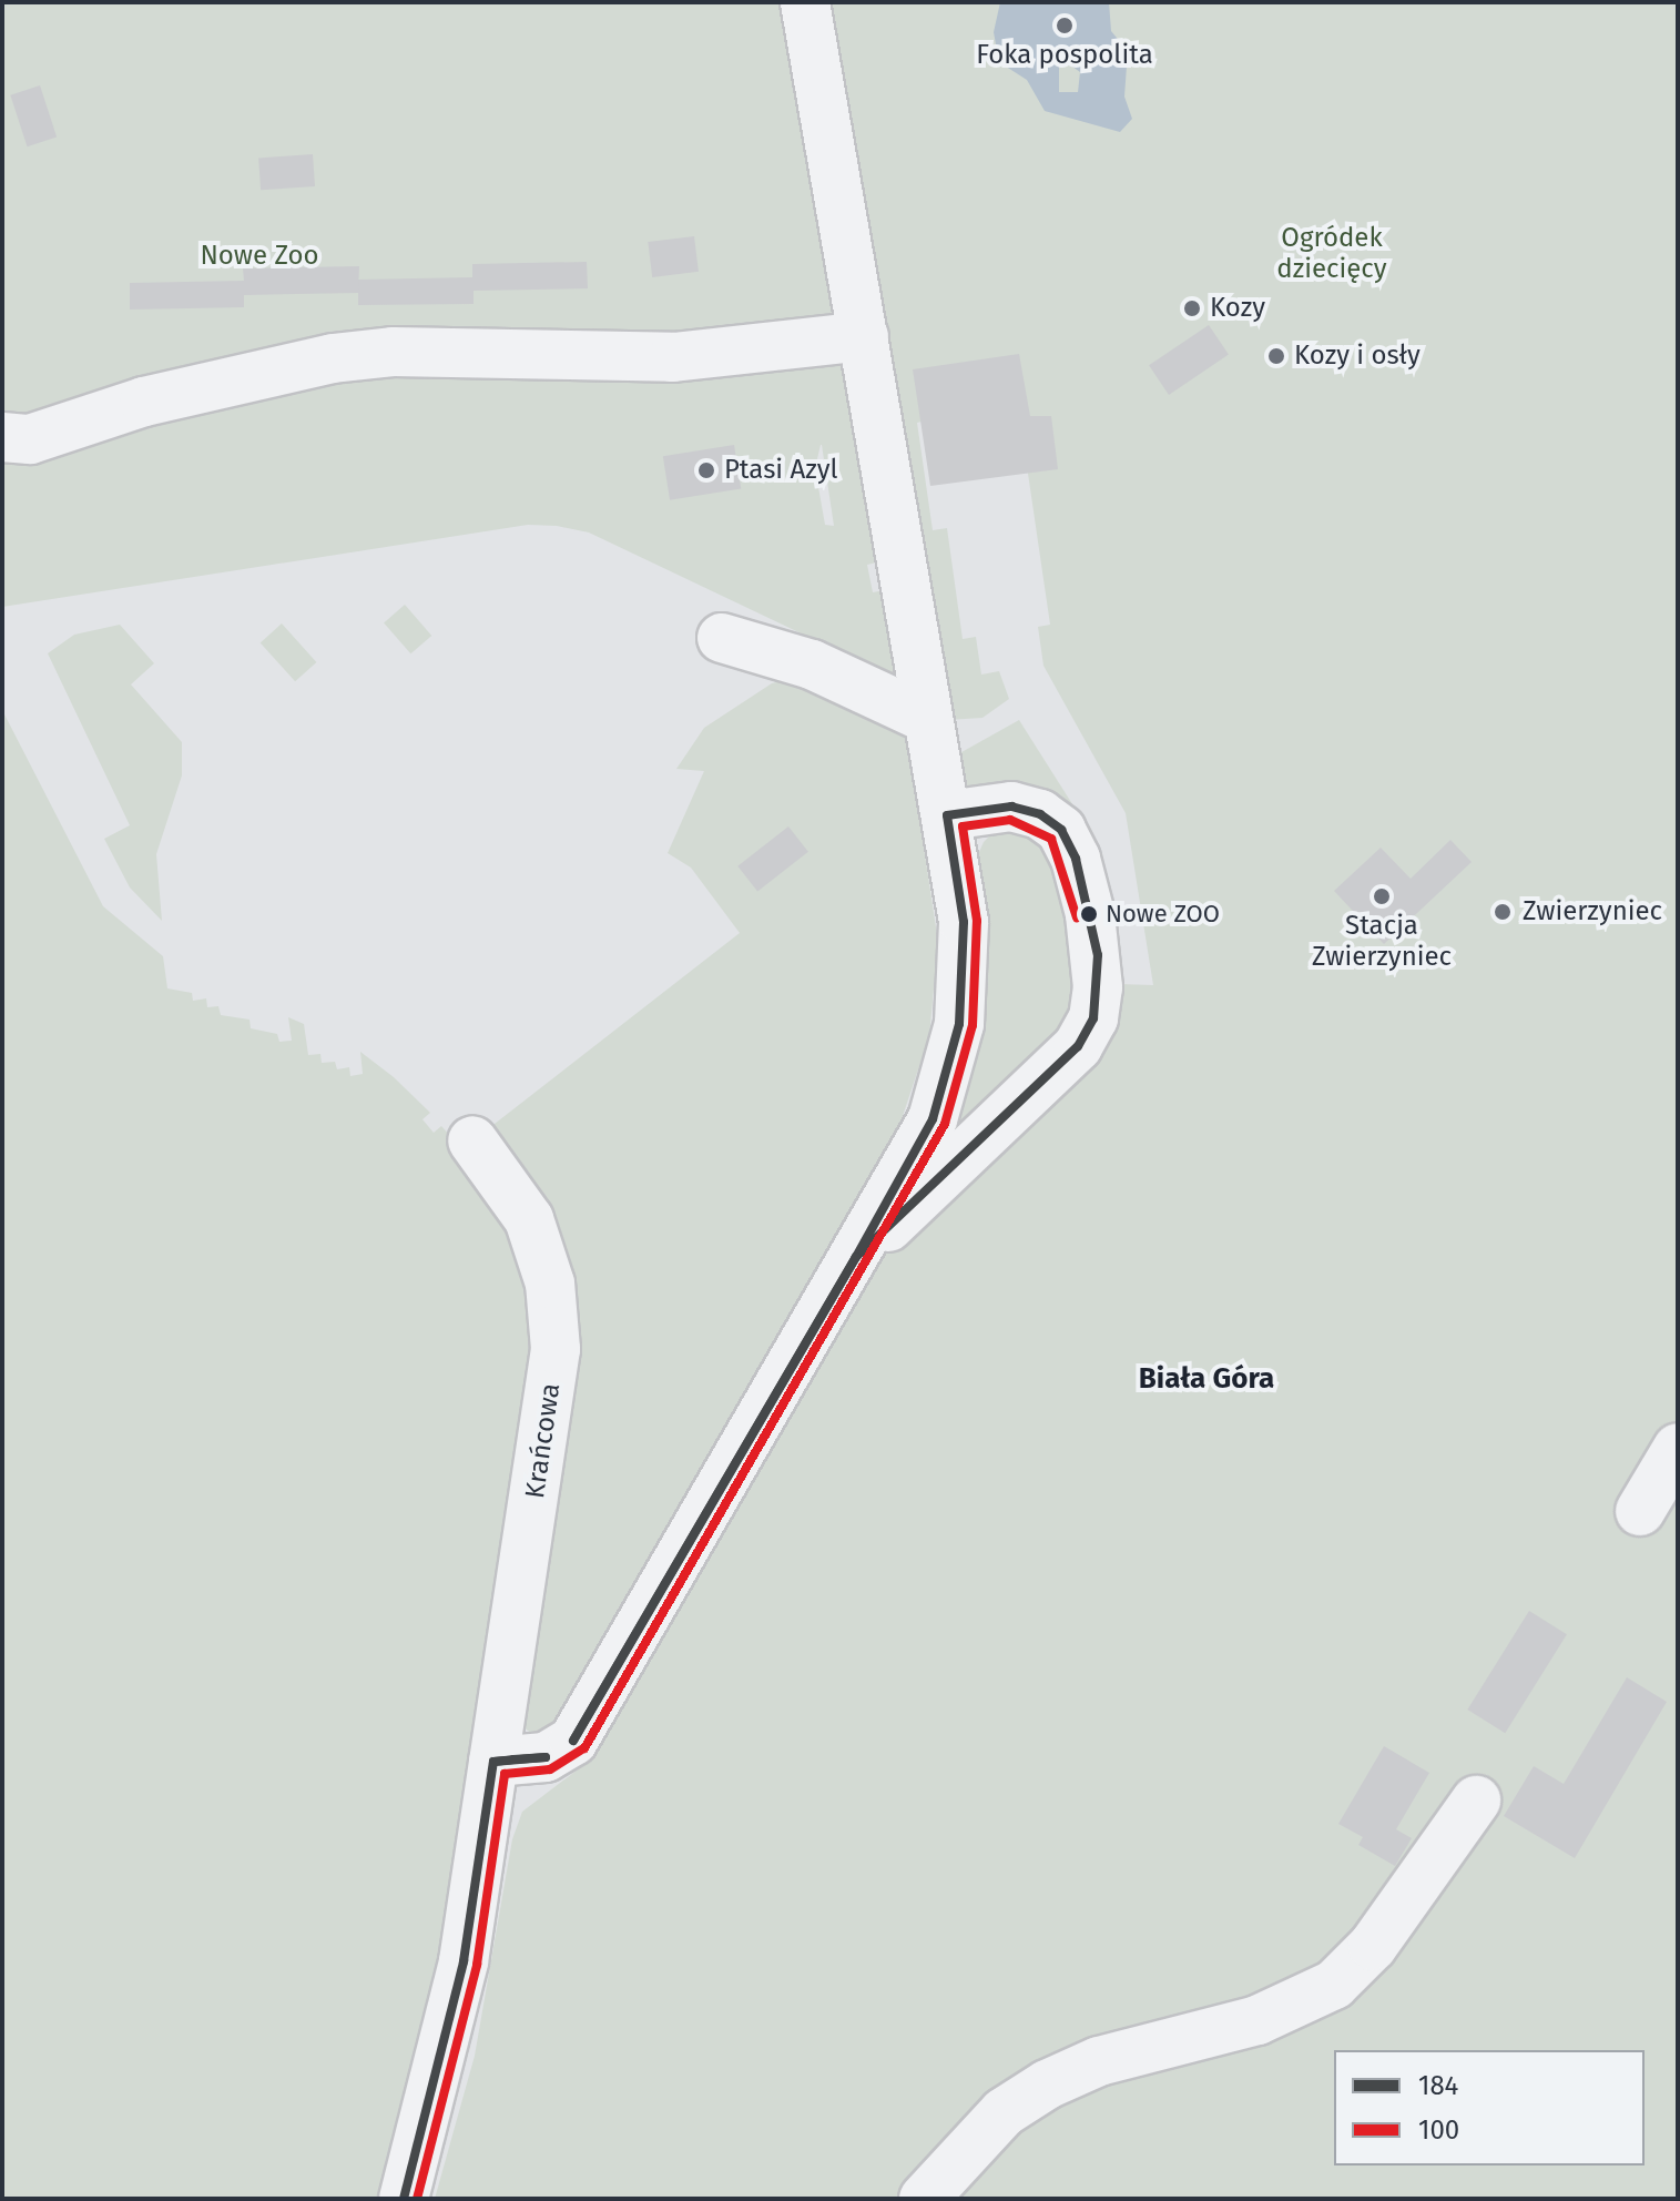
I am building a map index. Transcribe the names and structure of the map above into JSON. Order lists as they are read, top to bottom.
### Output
{
  "streets": {
    "street": ["Krańcowa"]
  },
  "districts": ["Biała Góra"],
  "parks": ["Ogródek dziecięcy", "Nowe Zoo"],
  "places": [
    "Foka pospolita",
    "Kozy",
    "Kozy i osły",
    "Ptasi Azyl",
    "Stacja Zwierzyniec",
    "Zwierzyniec",
    "Nowe ZOO"
  ],
  "lines": ["transit line 184", "transit line 100"],
  "legend": ["184", "100"]
}
